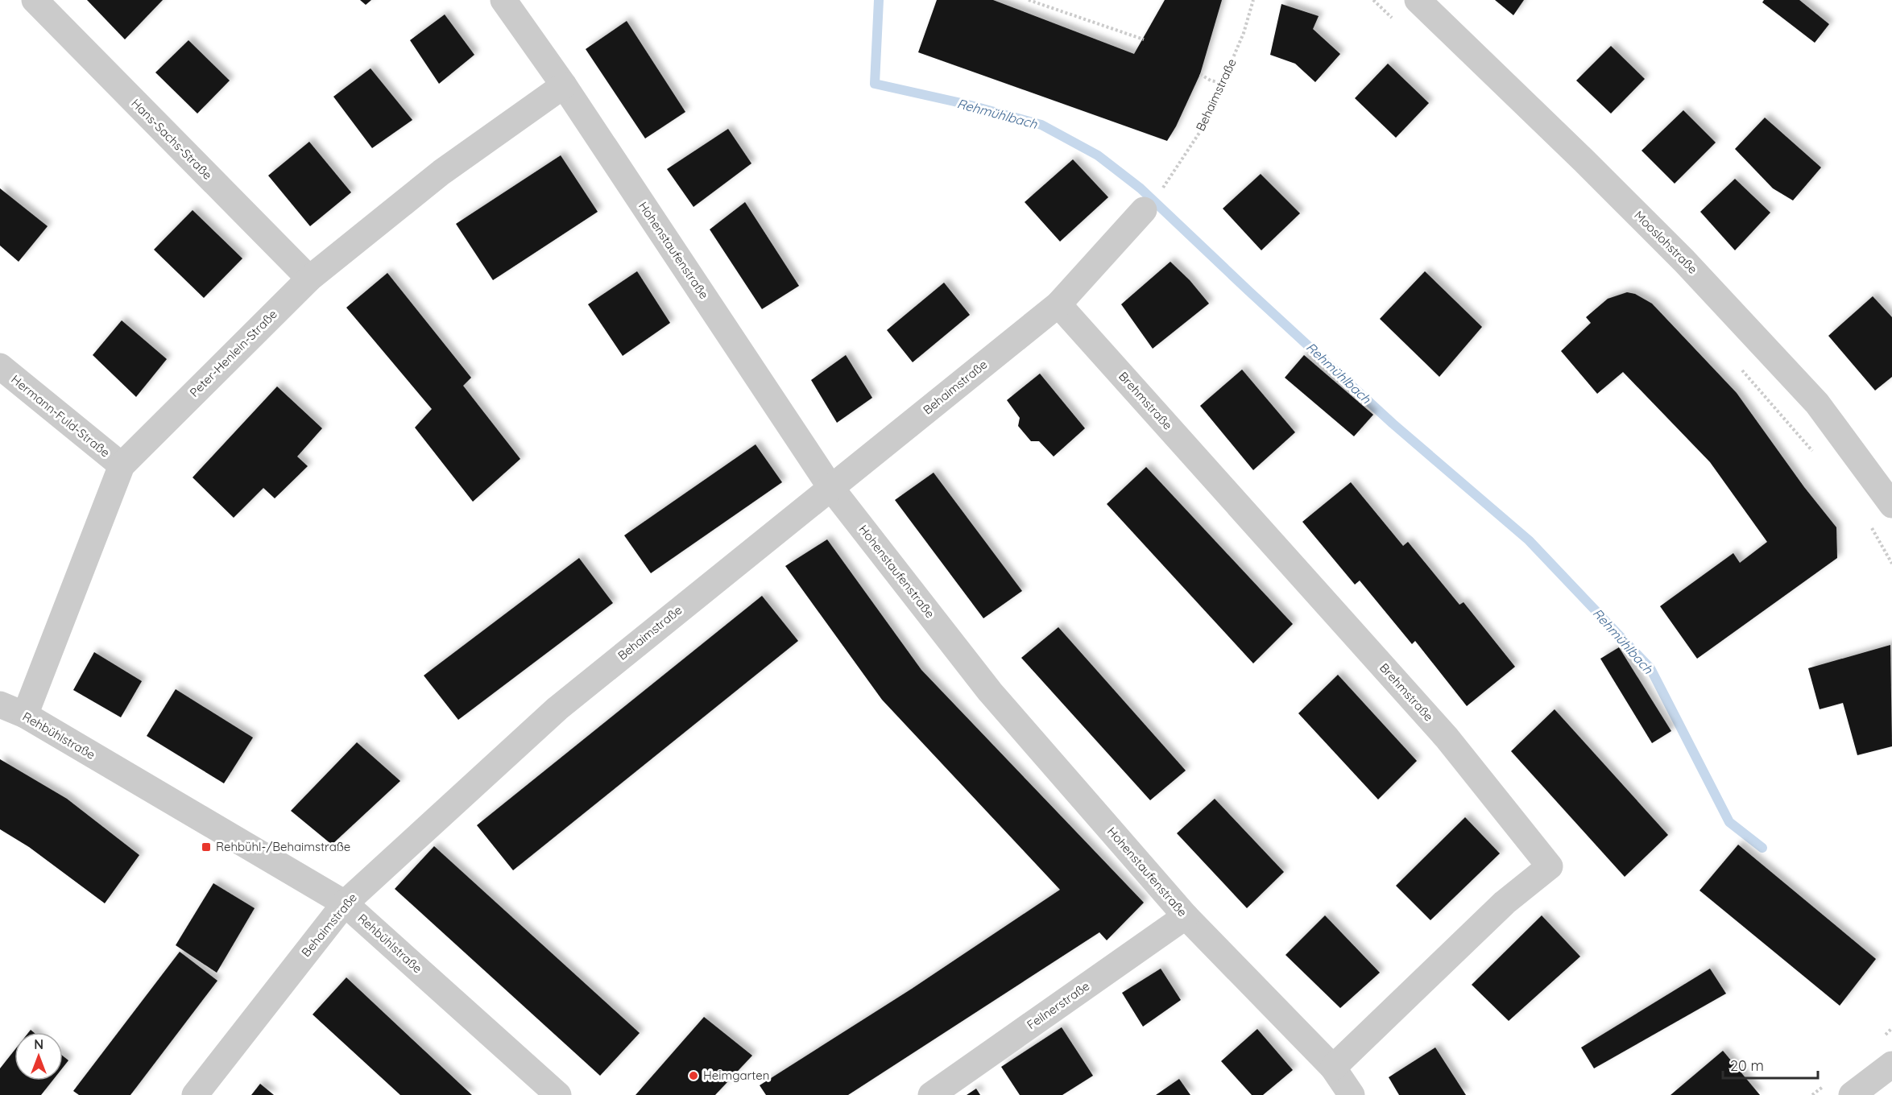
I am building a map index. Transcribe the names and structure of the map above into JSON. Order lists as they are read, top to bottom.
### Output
{
  "streets": {
    "street": [
      "Behaimstraße",
      "Hans-Sachs-Straße",
      "Mooslohstraße",
      "Hohenstaufenstraße",
      "Peter-Henlein-Straße",
      "Brehmstraße",
      "Hermann-Fuld-Straße",
      "Rehbühlstraße",
      "Feilnerstraße"
    ]
  },
  "crossings": [
    ["Behaimstraße", "Hohenstaufenstraße"],
    ["Behaimstraße", "Brehmstraße"],
    ["Behaimstraße", "Rehbühlstraße"],
    ["Hans-Sachs-Straße", "Peter-Henlein-Straße"],
    ["Hohenstaufenstraße", "Peter-Henlein-Straße"],
    ["Hohenstaufenstraße", "Brehmstraße"],
    ["Hohenstaufenstraße", "Feilnerstraße"],
    ["Peter-Henlein-Straße", "Hermann-Fuld-Straße"],
    ["Peter-Henlein-Straße", "Rehbühlstraße"]
  ],
  "water": ["Rehmühlbach"],
  "places": {
    "transit": ["Rehbühl-/Behaimstraße"],
    "other": ["Heimgarten"]
  },
  "scale_bar": "20 m",
  "north": "top"
}
